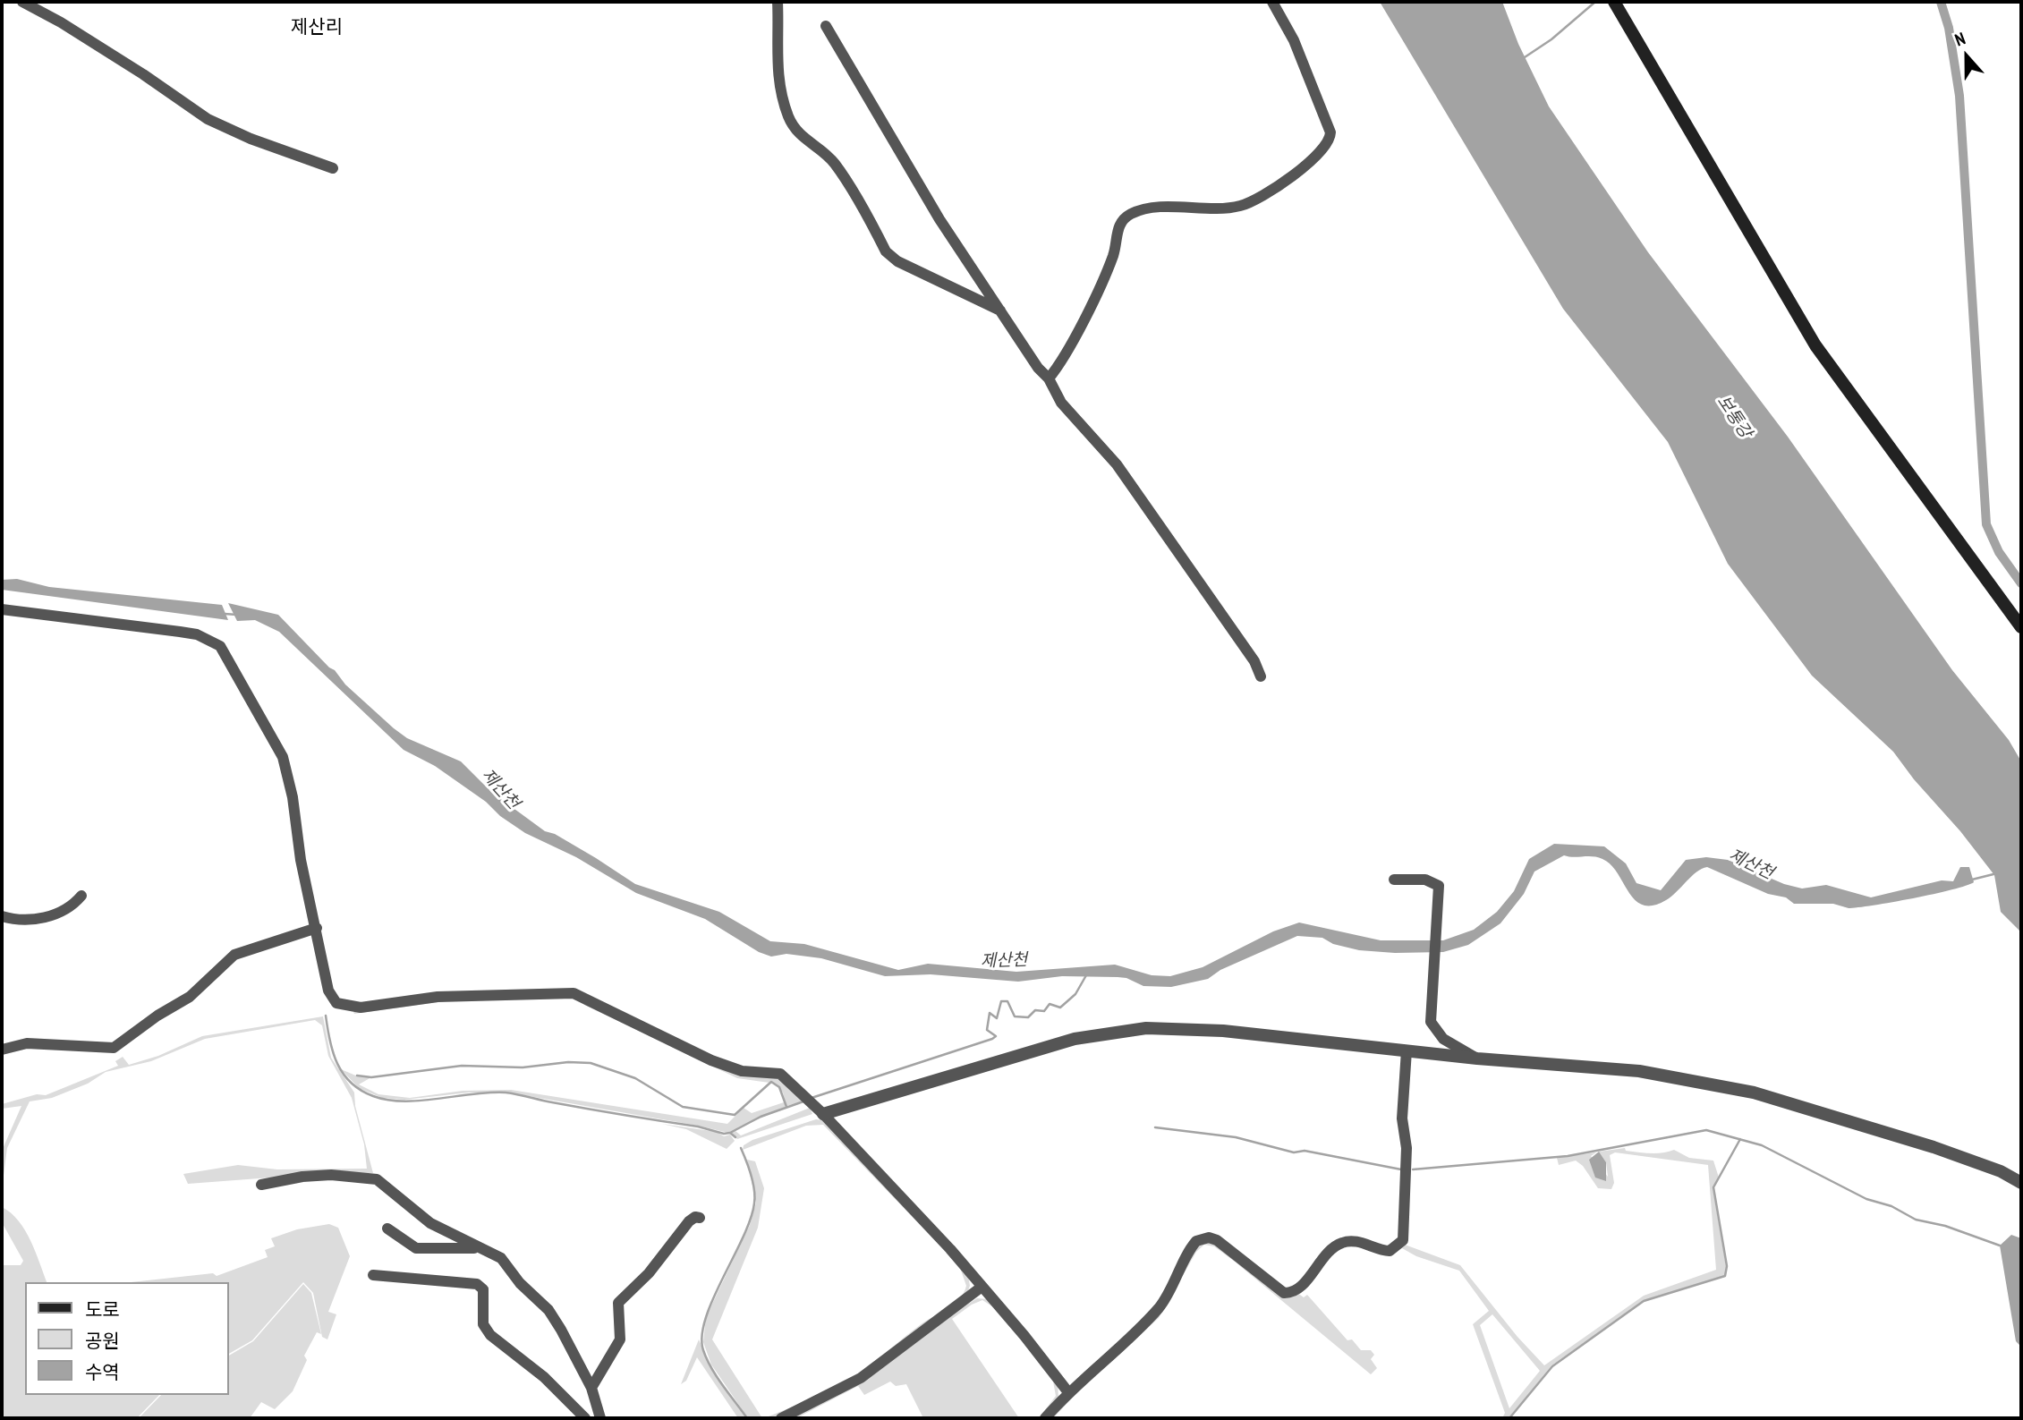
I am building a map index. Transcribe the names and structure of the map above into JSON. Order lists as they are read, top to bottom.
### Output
{
  "districts": ["제산리"],
  "water": ["보통강", "제산천"],
  "legend": ["도로", "공원", "수역"],
  "north": "top"
}
